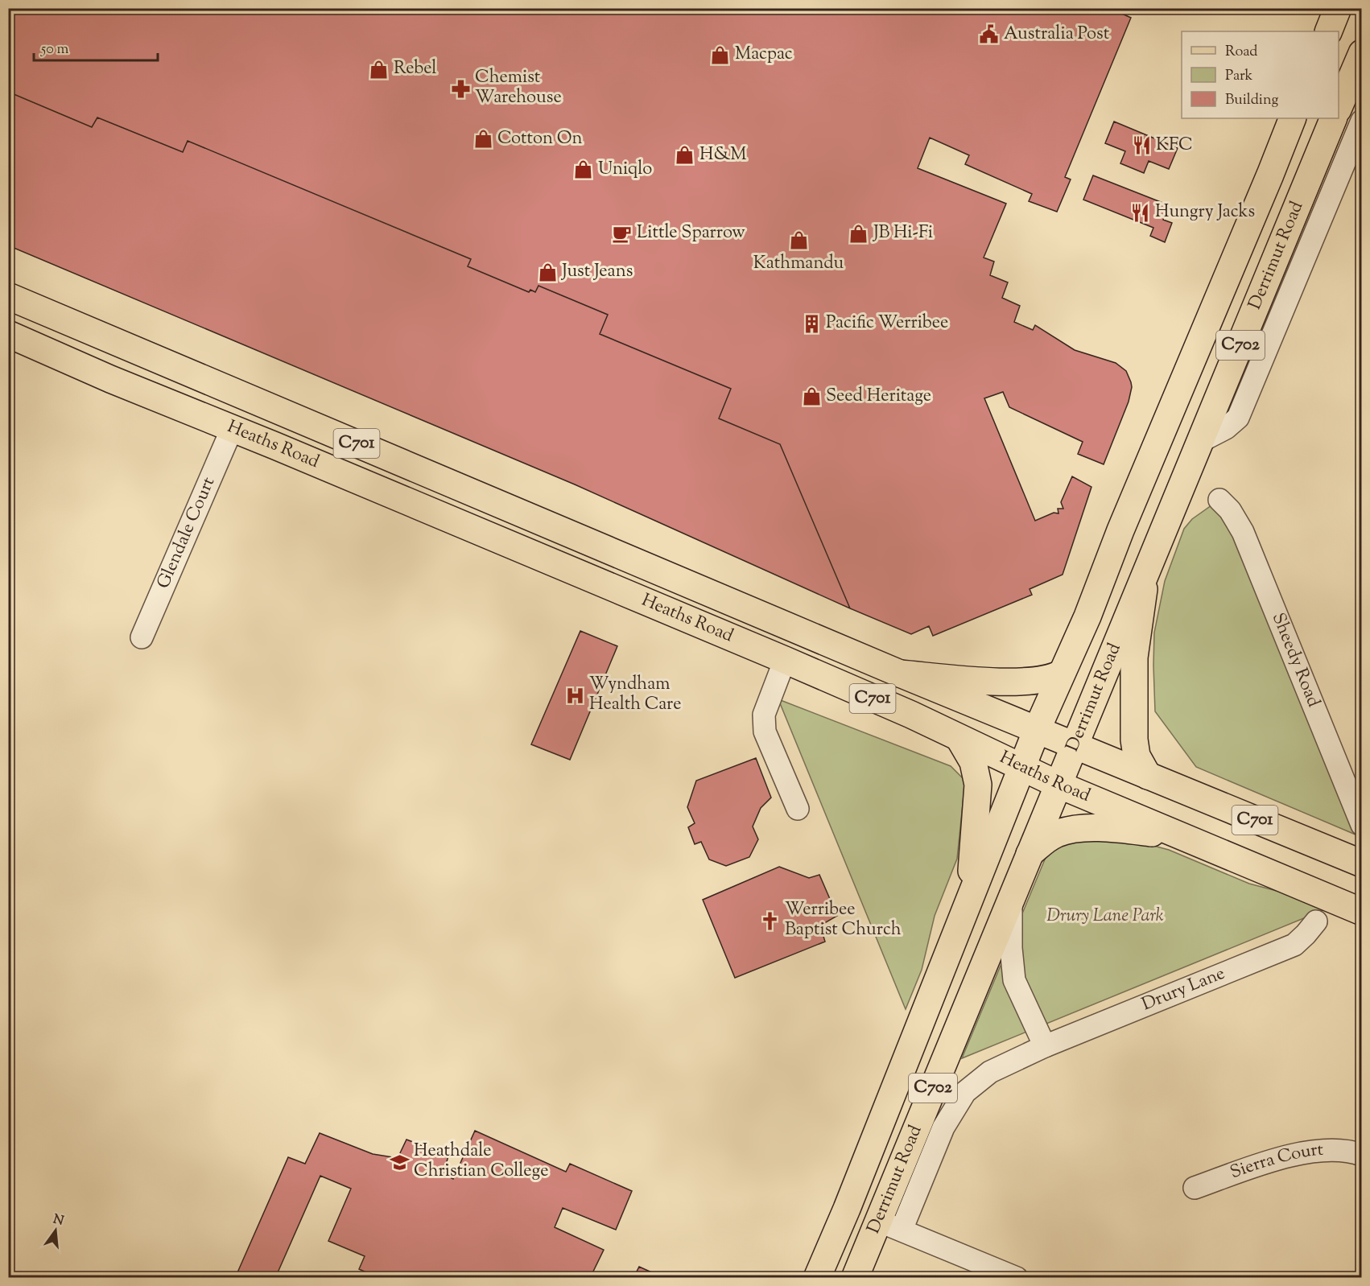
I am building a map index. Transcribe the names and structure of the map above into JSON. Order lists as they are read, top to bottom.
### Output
{
  "streets": {
    "main road": [
      "Derrimut Road",
      "C702",
      "C701",
      "Heaths Road"
    ],
    "street": [
      "Glendale Court",
      "Sheedy Road",
      "Drury Lane",
      "Sierra Court"
    ]
  },
  "crossings": [
    ["Derrimut Road", "Heaths Road"],
    ["Derrimut Road", "Drury Lane"],
    ["Heaths Road", "Glendale Court"]
  ],
  "parks": ["Drury Lane Park"],
  "places": {
    "public building": ["Australia Post"],
    "shop": [
      "Macpac",
      "Rebel",
      "Cotton On",
      "H&M",
      "Uniqlo",
      "JB Hi-Fi",
      "Kathmandu",
      "Just Jeans",
      "Seed Heritage"
    ],
    "pharmacy": ["Chemist Warehouse"],
    "restaurant": ["KFC", "Hungry Jacks"],
    "cafe": ["Little Sparrow"],
    "building": ["Pacific Werribee"],
    "hospital": ["Wyndham Health Care"],
    "church": ["Werribee Baptist Church"],
    "school or university": ["Heathdale Christian College"]
  },
  "legend": ["Road", "Park", "Building"],
  "scale_bar": "50 m",
  "north": "top"
}
